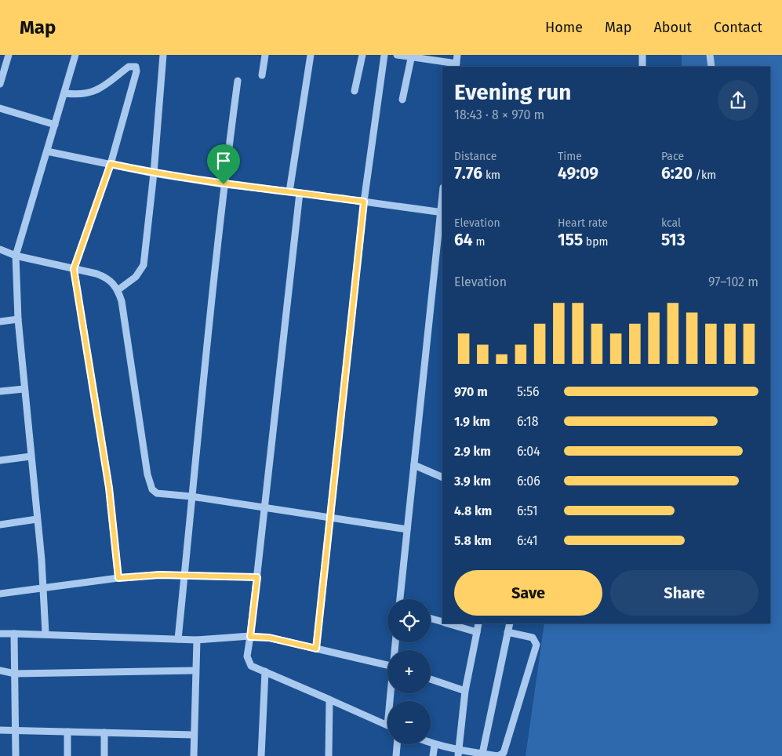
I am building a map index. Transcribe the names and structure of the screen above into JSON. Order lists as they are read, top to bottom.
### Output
{
  "page": {
    "header": "Map",
    "nav": [
      "Home",
      "Map",
      "About",
      "Contact"
    ],
    "heading": ["Evening run", "18:43 · 8 × 970 m"],
    "stats": [
      ["Distance", "7.76 km"],
      ["Time", "49:09"],
      ["Pace", "6:20 /km"],
      ["Elevation", "64 m"],
      ["Heart rate", "155 bpm"],
      ["kcal", "513"]
    ],
    "chart": ["Elevation", "97–102 m"],
    "list": [
      {
        "name": "970 m",
        "note": "5:56"
      },
      {
        "name": "1.9 km",
        "note": "6:18"
      },
      {
        "name": "2.9 km",
        "note": "6:04"
      },
      {
        "name": "3.9 km",
        "note": "6:06"
      },
      {
        "name": "4.8 km",
        "note": "6:51"
      },
      {
        "name": "5.8 km",
        "note": "6:41"
      }
    ],
    "buttons": ["Save", "Share"],
    "map_buttons": ["+", "−"]
  }
}
